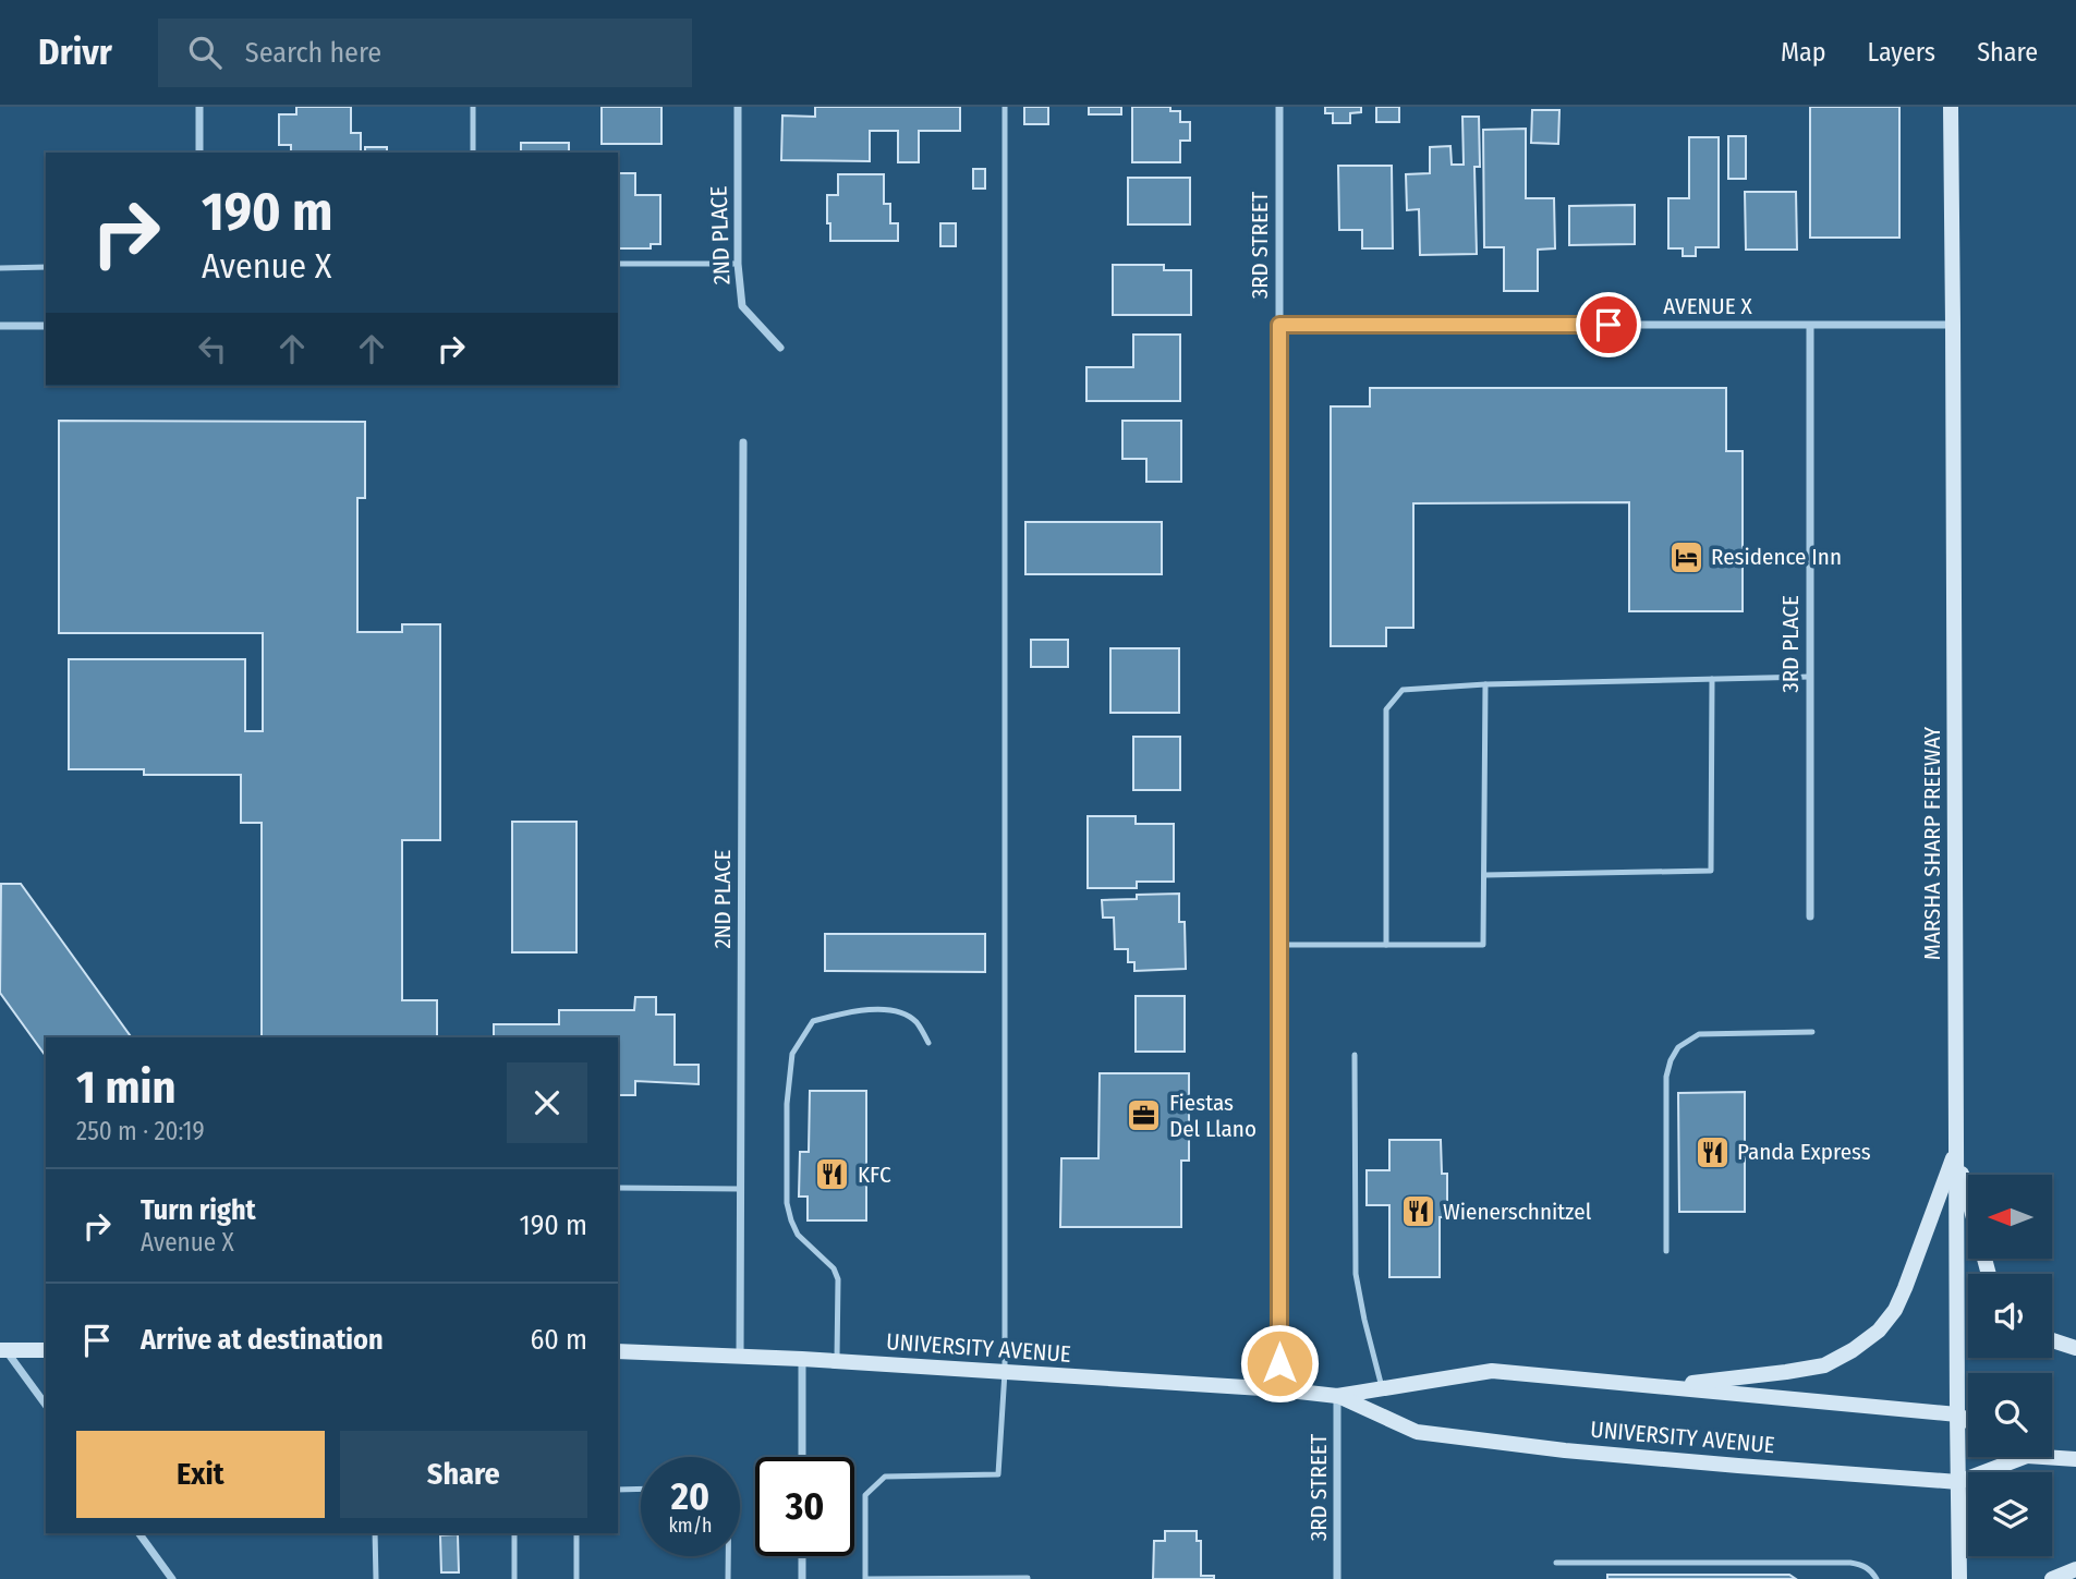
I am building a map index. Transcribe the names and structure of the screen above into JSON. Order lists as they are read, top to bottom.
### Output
{
  "streets": {
    "main road": ["MARSHA SHARP FREEWAY", "UNIVERSITY AVENUE"],
    "street": [
      "2ND PLACE",
      "3RD STREET",
      "AVENUE X",
      "3RD PLACE"
    ]
  },
  "crossings": [
    ["2ND PLACE", "UNIVERSITY AVENUE"],
    ["3RD STREET", "AVENUE X"],
    ["3RD STREET", "UNIVERSITY AVENUE"],
    ["AVENUE X", "3RD PLACE"],
    ["AVENUE X", "MARSHA SHARP FREEWAY"],
    ["MARSHA SHARP FREEWAY", "UNIVERSITY AVENUE"]
  ],
  "places": {
    "hotel": ["Residence Inn"],
    "office": ["Fiestas Del Llano"],
    "restaurant": ["Panda Express", "KFC", "Wienerschnitzel"]
  },
  "north": "left",
  "page": {
    "header": "Drivr",
    "search": "Search here",
    "nav": ["Map", "Layers", "Share"],
    "turn": ["190 m", "Avenue X"],
    "heading": ["1 min", "250 m · 20:19"],
    "list": [
      {
        "name": "Turn right",
        "note": "Avenue X",
        "value": "190 m"
      },
      {
        "name": "Arrive at destination",
        "value": "60 m"
      }
    ],
    "buttons": ["Exit", "Share"],
    "speed": "20 km/h",
    "limit": "30"
  }
}
